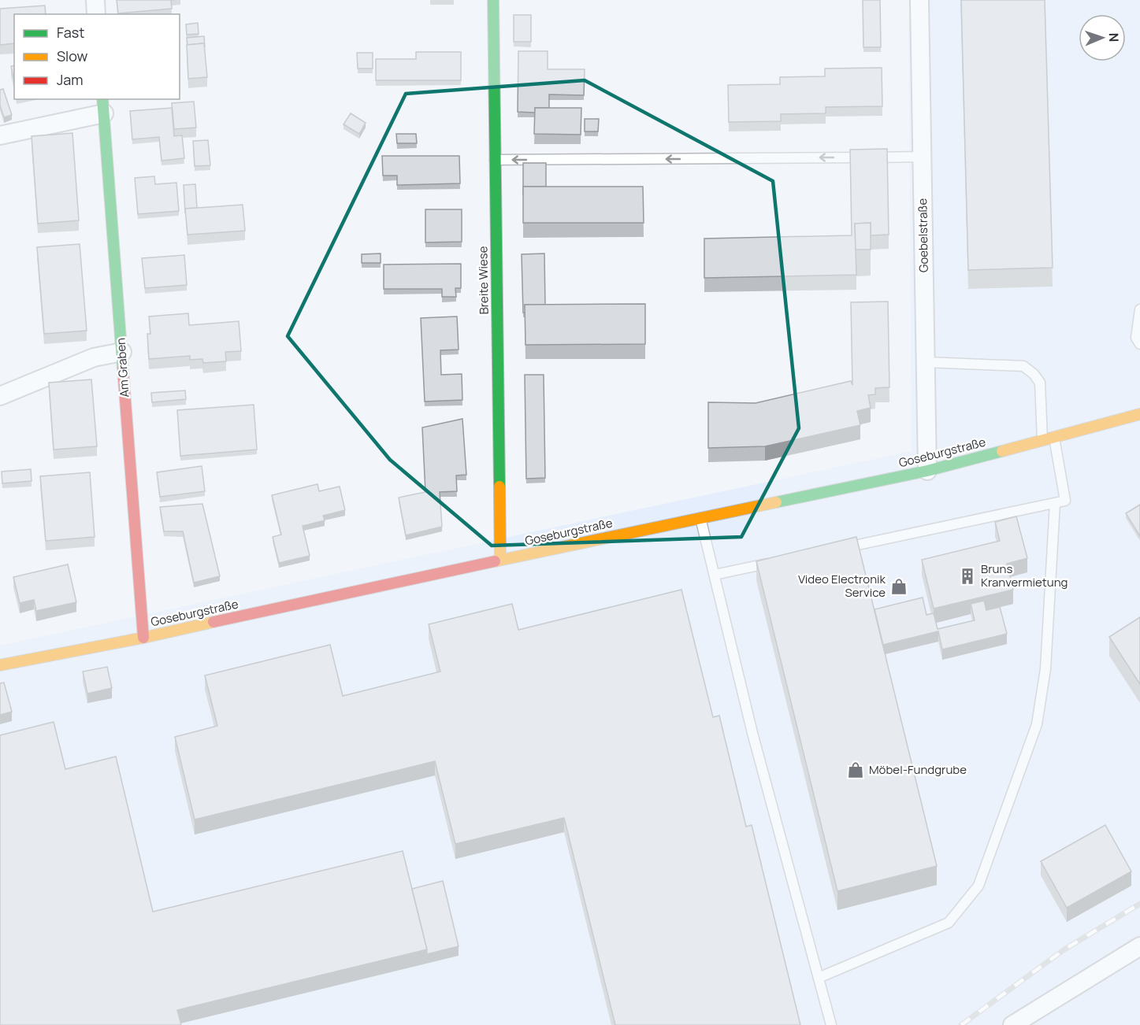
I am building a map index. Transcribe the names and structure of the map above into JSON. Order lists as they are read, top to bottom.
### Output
{
  "streets": {
    "street": [
      "Goebelstraße",
      "Breite Wiese",
      "Am Graben",
      "Goseburgstraße"
    ]
  },
  "crossings": [
    ["Goebelstraße", "Goseburgstraße"],
    ["Breite Wiese", "Goseburgstraße"],
    ["Am Graben", "Goseburgstraße"]
  ],
  "places": {
    "building": ["Bruns Kranvermietung"],
    "shop": ["Video Electronik Service", "Möbel-Fundgrube"]
  },
  "legend": ["Fast", "Slow", "Jam"],
  "north": "right"
}
